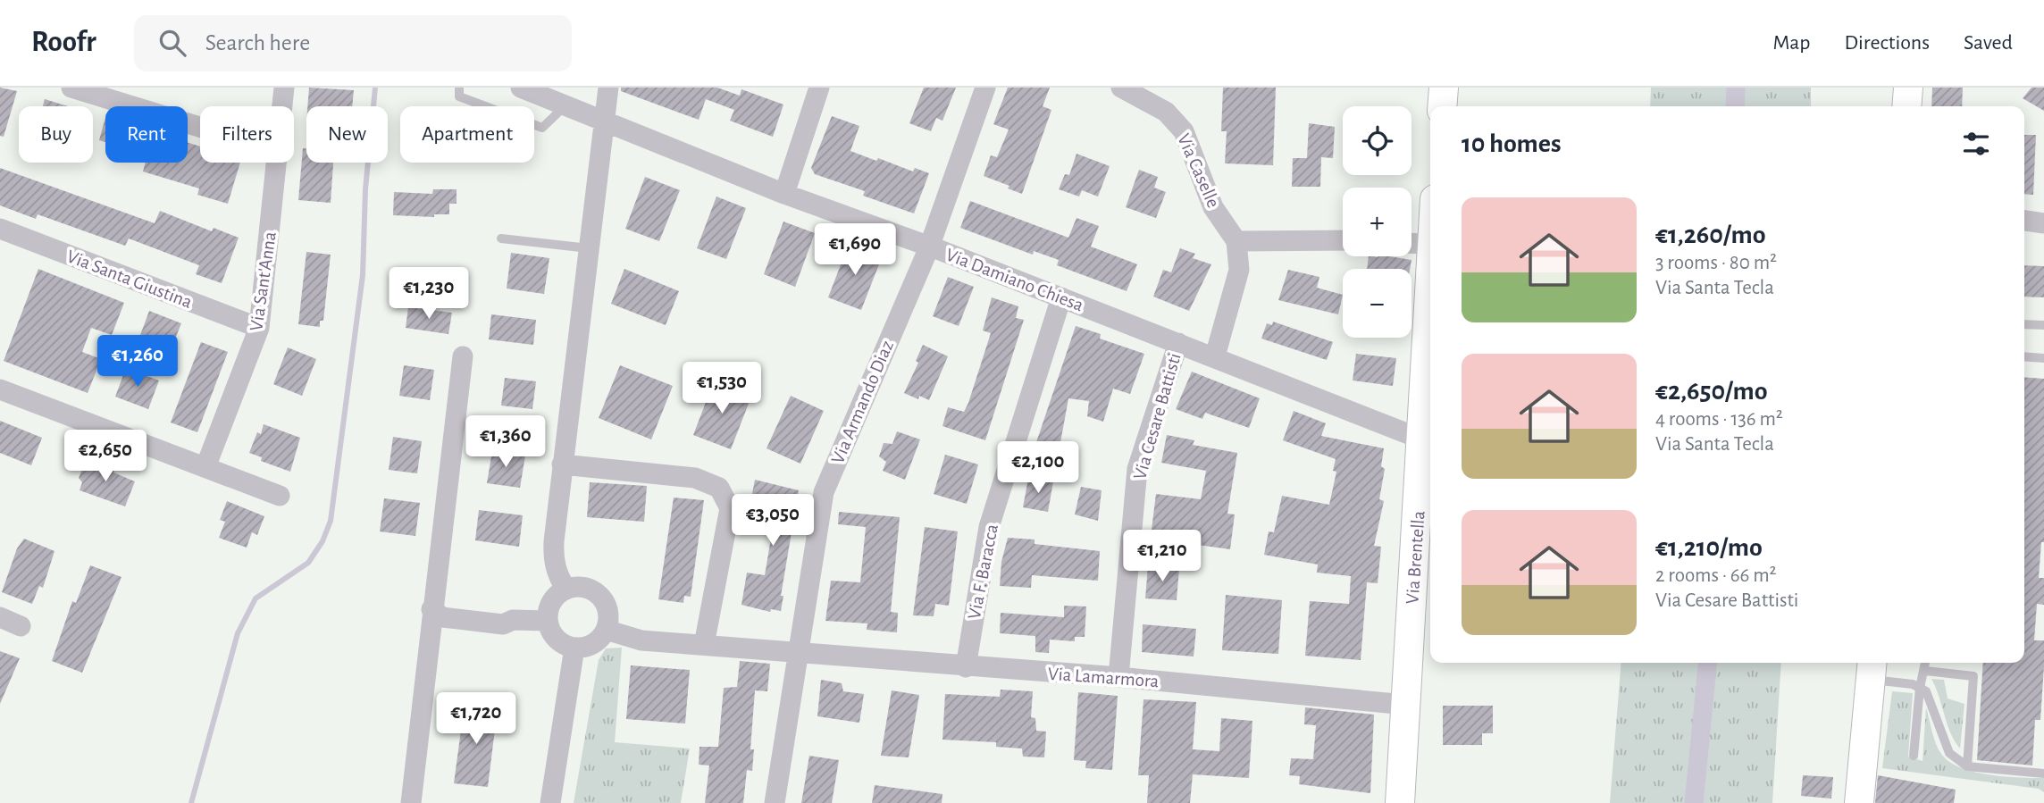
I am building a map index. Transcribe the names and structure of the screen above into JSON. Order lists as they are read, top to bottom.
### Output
{
  "streets": {
    "main road": ["Via Brentella"],
    "street": [
      "Via Caselle",
      "Via Santa Giustina",
      "Via Damiano Chiesa",
      "Via Sant'Anna",
      "Via Armando Diaz",
      "Via Cesare Battisti",
      "Via F. Baracca",
      "Via Lamarmora"
    ]
  },
  "crossings": [
    ["Via Santa Giustina", "Via Sant'Anna"],
    ["Via Damiano Chiesa", "Via Armando Diaz"],
    ["Via Damiano Chiesa", "Via Cesare Battisti"],
    ["Via Damiano Chiesa", "Via Brentella"],
    ["Via Damiano Chiesa", "Via F. Baracca"],
    ["Via Armando Diaz", "Via Lamarmora"],
    ["Via Cesare Battisti", "Via Lamarmora"],
    ["Via Brentella", "Via Lamarmora"],
    ["Via F. Baracca", "Via Lamarmora"]
  ],
  "page": {
    "header": "Roofr",
    "search": "Search here",
    "nav": ["Map", "Directions", "Saved"],
    "map_buttons": ["+", "−"],
    "chip": [
      "Buy",
      "Rent",
      "Filters",
      "New",
      "Apartment"
    ],
    "heading": "10 homes",
    "list": [
      {
        "name": "€1,260/mo",
        "note": "3 rooms · 80 m² · Via Santa Tecla"
      },
      {
        "name": "€2,650/mo",
        "note": "4 rooms · 136 m² · Via Santa Tecla"
      },
      {
        "name": "€1,210/mo",
        "note": "2 rooms · 66 m² · Via Cesare Battisti"
      }
    ],
    "price": [
      "€1,690",
      "€1,230",
      "€1,260",
      "€1,530",
      "€1,360",
      "€2,650",
      "€2,100",
      "€3,050",
      "€1,210",
      "€1,720"
    ]
  }
}
